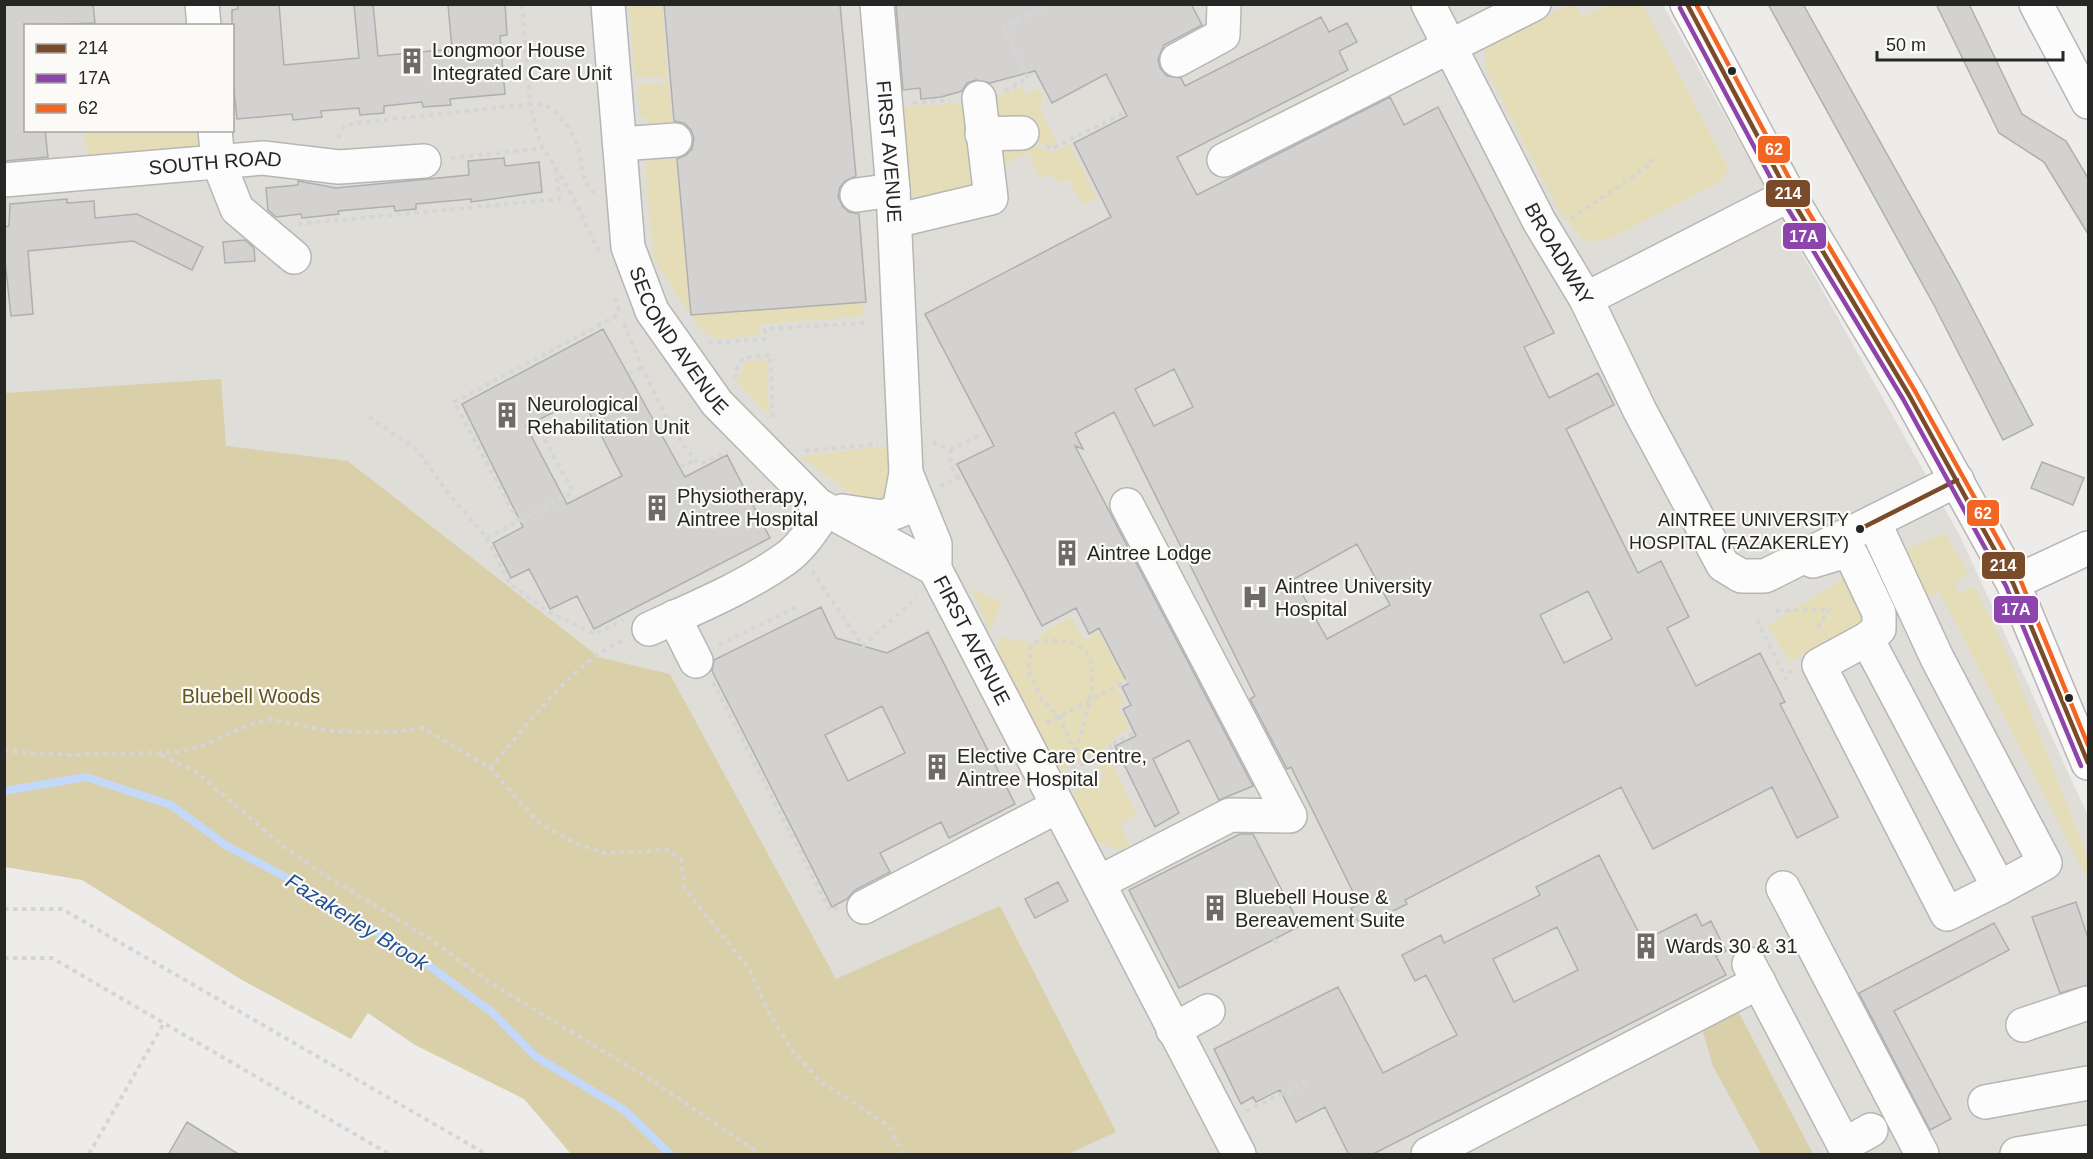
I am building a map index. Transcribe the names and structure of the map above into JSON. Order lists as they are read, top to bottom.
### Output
{
  "streets": {
    "street": [
      "FIRST AVENUE",
      "SOUTH ROAD",
      "BROADWAY",
      "SECOND AVENUE"
    ]
  },
  "crossings": [
    ["FIRST AVENUE", "SECOND AVENUE"]
  ],
  "water": ["Fazakerley Brook"],
  "parks": ["Bluebell Woods"],
  "places": {
    "building": [
      "Longmoor House Integrated Care Unit",
      "Neurological Rehabilitation Unit",
      "Physiotherapy, Aintree Hospital",
      "Aintree Lodge",
      "Elective Care Centre, Aintree Hospital",
      "Bluebell House & Bereavement Suite",
      "Wards 30 & 31"
    ],
    "other": ["AINTREE UNIVERSITY HOSPITAL (FAZAKERLEY)"],
    "hospital": ["Aintree University Hospital"]
  },
  "lines": ["transit line 214", "transit line 62", "transit line 17A"],
  "legend": ["214", "17A", "62"],
  "scale_bar": "50 m"
}
